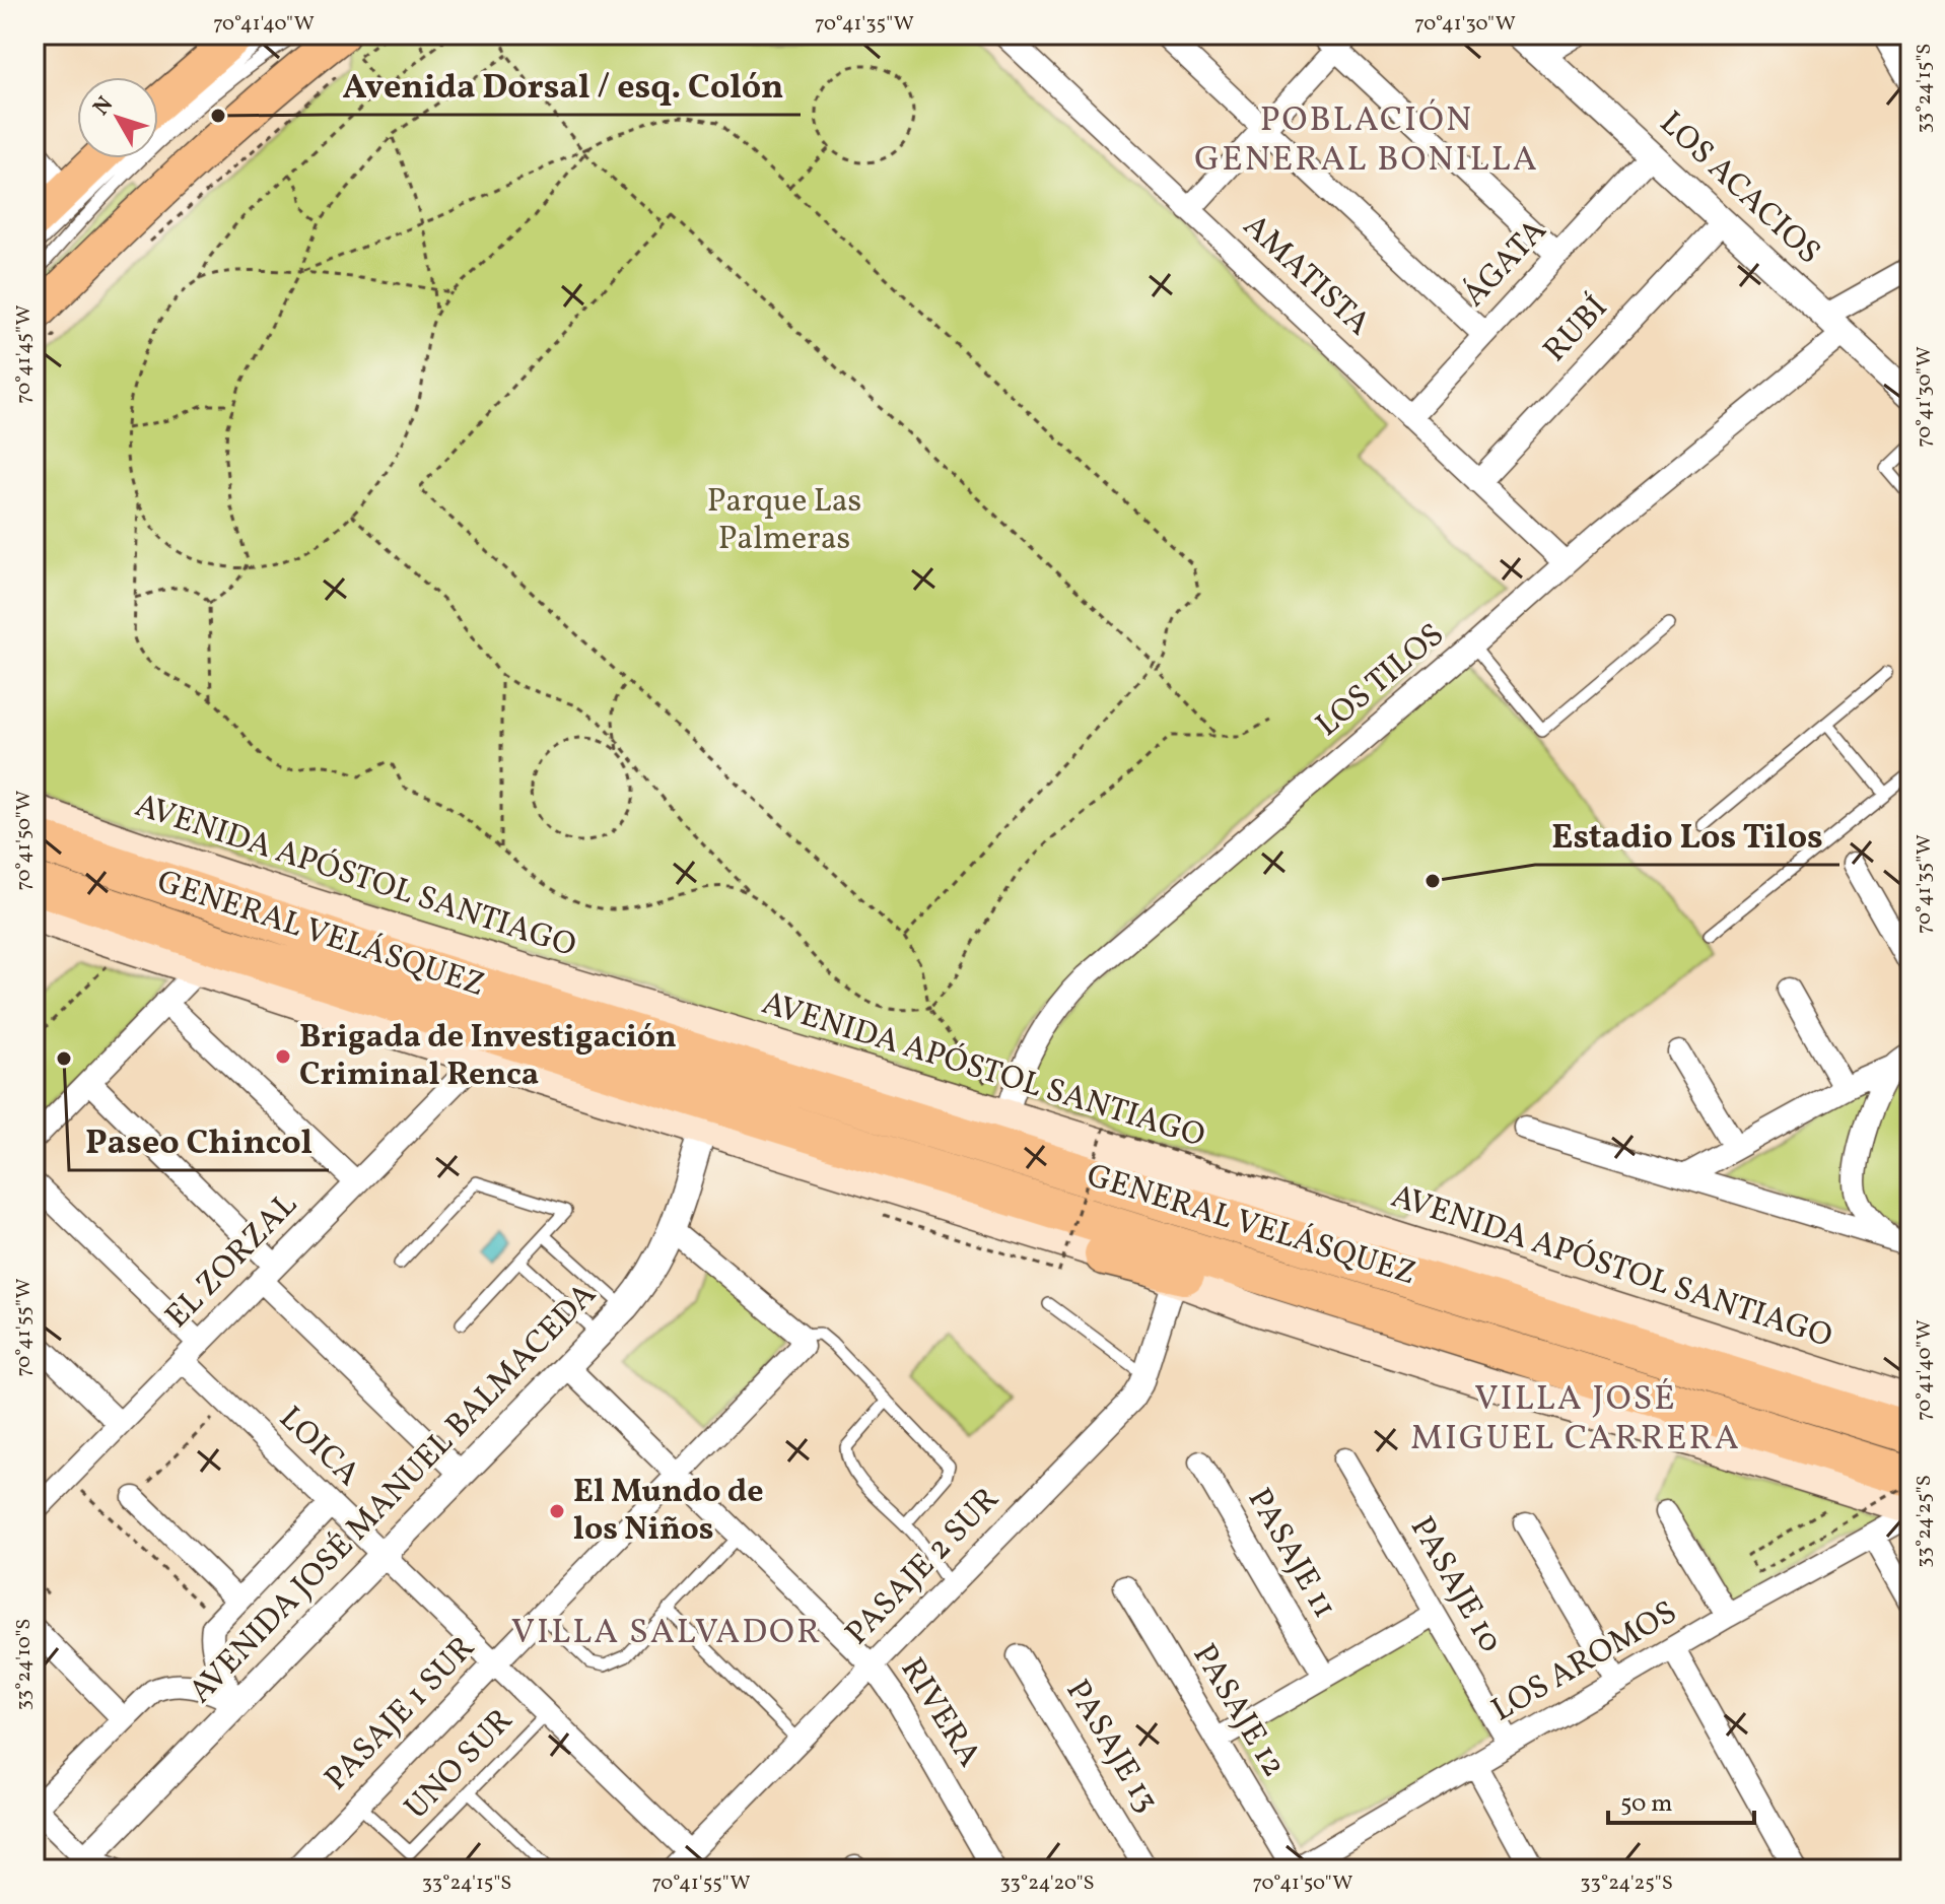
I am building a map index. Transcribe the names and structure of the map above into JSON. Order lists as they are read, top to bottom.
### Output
{
  "streets": {
    "highway": ["GENERAL VELÁSQUEZ"],
    "main road": ["AVENIDA APÓSTOL SANTIAGO"],
    "street": [
      "LOS ACACIOS",
      "ÁGATA",
      "AMATISTA",
      "RUBÍ",
      "LOS TILOS",
      "EL ZORZAL",
      "LOICA",
      "AVENIDA JOSÉ MANUEL BALMACEDA",
      "PASAJE 11",
      "PASAJE 2 SUR",
      "PASAJE 10",
      "LOS AROMOS",
      "PASAJE 12",
      "RIVERA",
      "PASAJE 1 SUR",
      "PASAJE 13"
    ],
    "lane": ["UNO SUR"]
  },
  "crossings": [
    ["LOS ACACIOS", "ÁGATA"],
    ["LOS ACACIOS", "RUBÍ"],
    ["LOS ACACIOS", "LOS TILOS"],
    ["ÁGATA", "AMATISTA"],
    ["AMATISTA", "RUBÍ"],
    ["AMATISTA", "LOS TILOS"],
    ["LOS TILOS", "AVENIDA APÓSTOL SANTIAGO"],
    ["EL ZORZAL", "LOICA"],
    ["LOICA", "AVENIDA JOSÉ MANUEL BALMACEDA"],
    ["LOICA", "PASAJE 2 SUR"],
    ["LOICA", "PASAJE 1 SUR"],
    ["LOICA", "UNO SUR"],
    ["AVENIDA JOSÉ MANUEL BALMACEDA", "RIVERA"],
    ["PASAJE 2 SUR", "RIVERA"],
    ["PASAJE 10", "LOS AROMOS"],
    ["LOS AROMOS", "PASAJE 12"],
    ["RIVERA", "PASAJE 1 SUR"],
    ["PASAJE 1 SUR", "UNO SUR"]
  ],
  "districts": ["POBLACIÓN GENERAL BONILLA", "VILLA JOSÉ MIGUEL CARRERA", "VILLA SALVADOR"],
  "parks": ["Parque Las Palmeras"],
  "places": [
    "Avenida Dorsal / esq. Colón",
    "Estadio Los Tilos",
    "Brigada de Investigación Criminal Renca",
    "Paseo Chincol",
    "El Mundo de los Niños"
  ],
  "scale_bar": "50 m",
  "north": "top left",
  "coordinates": [
    "70°41'40\"W",
    "70°41'35\"W",
    "70°41'30\"W",
    "33°24'15\"S",
    "70°41'45\"W",
    "70°41'50\"W",
    "70°41'55\"W",
    "33°24'25\"S",
    "33°24'10\"S",
    "33°24'20\"S"
  ]
}
